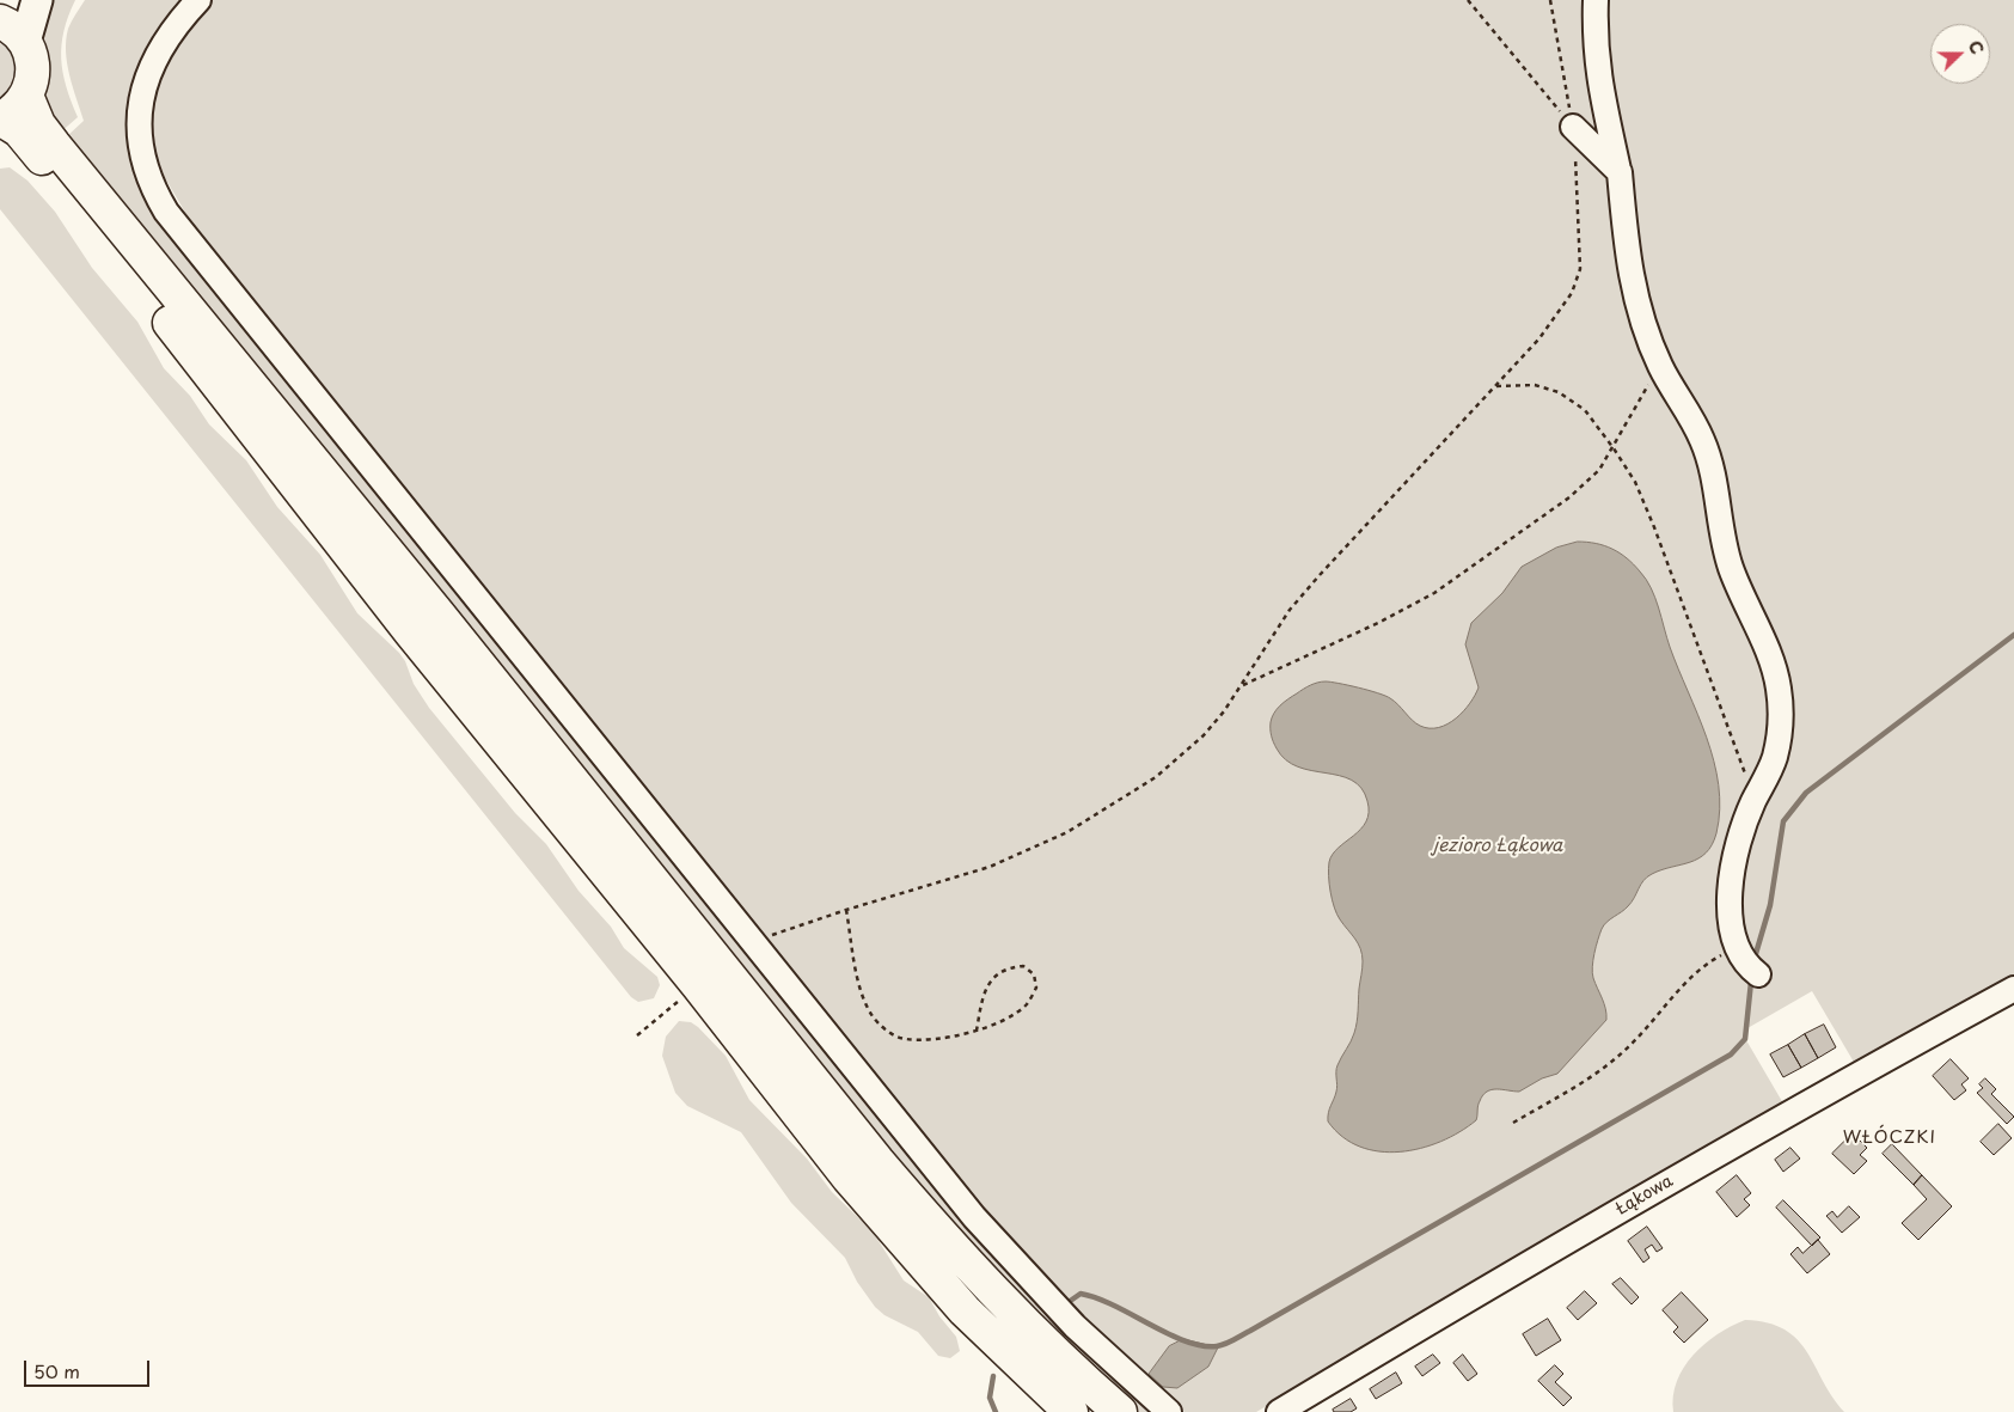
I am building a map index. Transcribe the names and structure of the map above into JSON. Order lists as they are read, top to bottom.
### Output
{
  "streets": {
    "street": ["Łąkowa"]
  },
  "districts": ["WŁÓCZKI"],
  "water": ["jezioro Łąkowa"],
  "scale_bar": "50 m",
  "north": "right"
}
